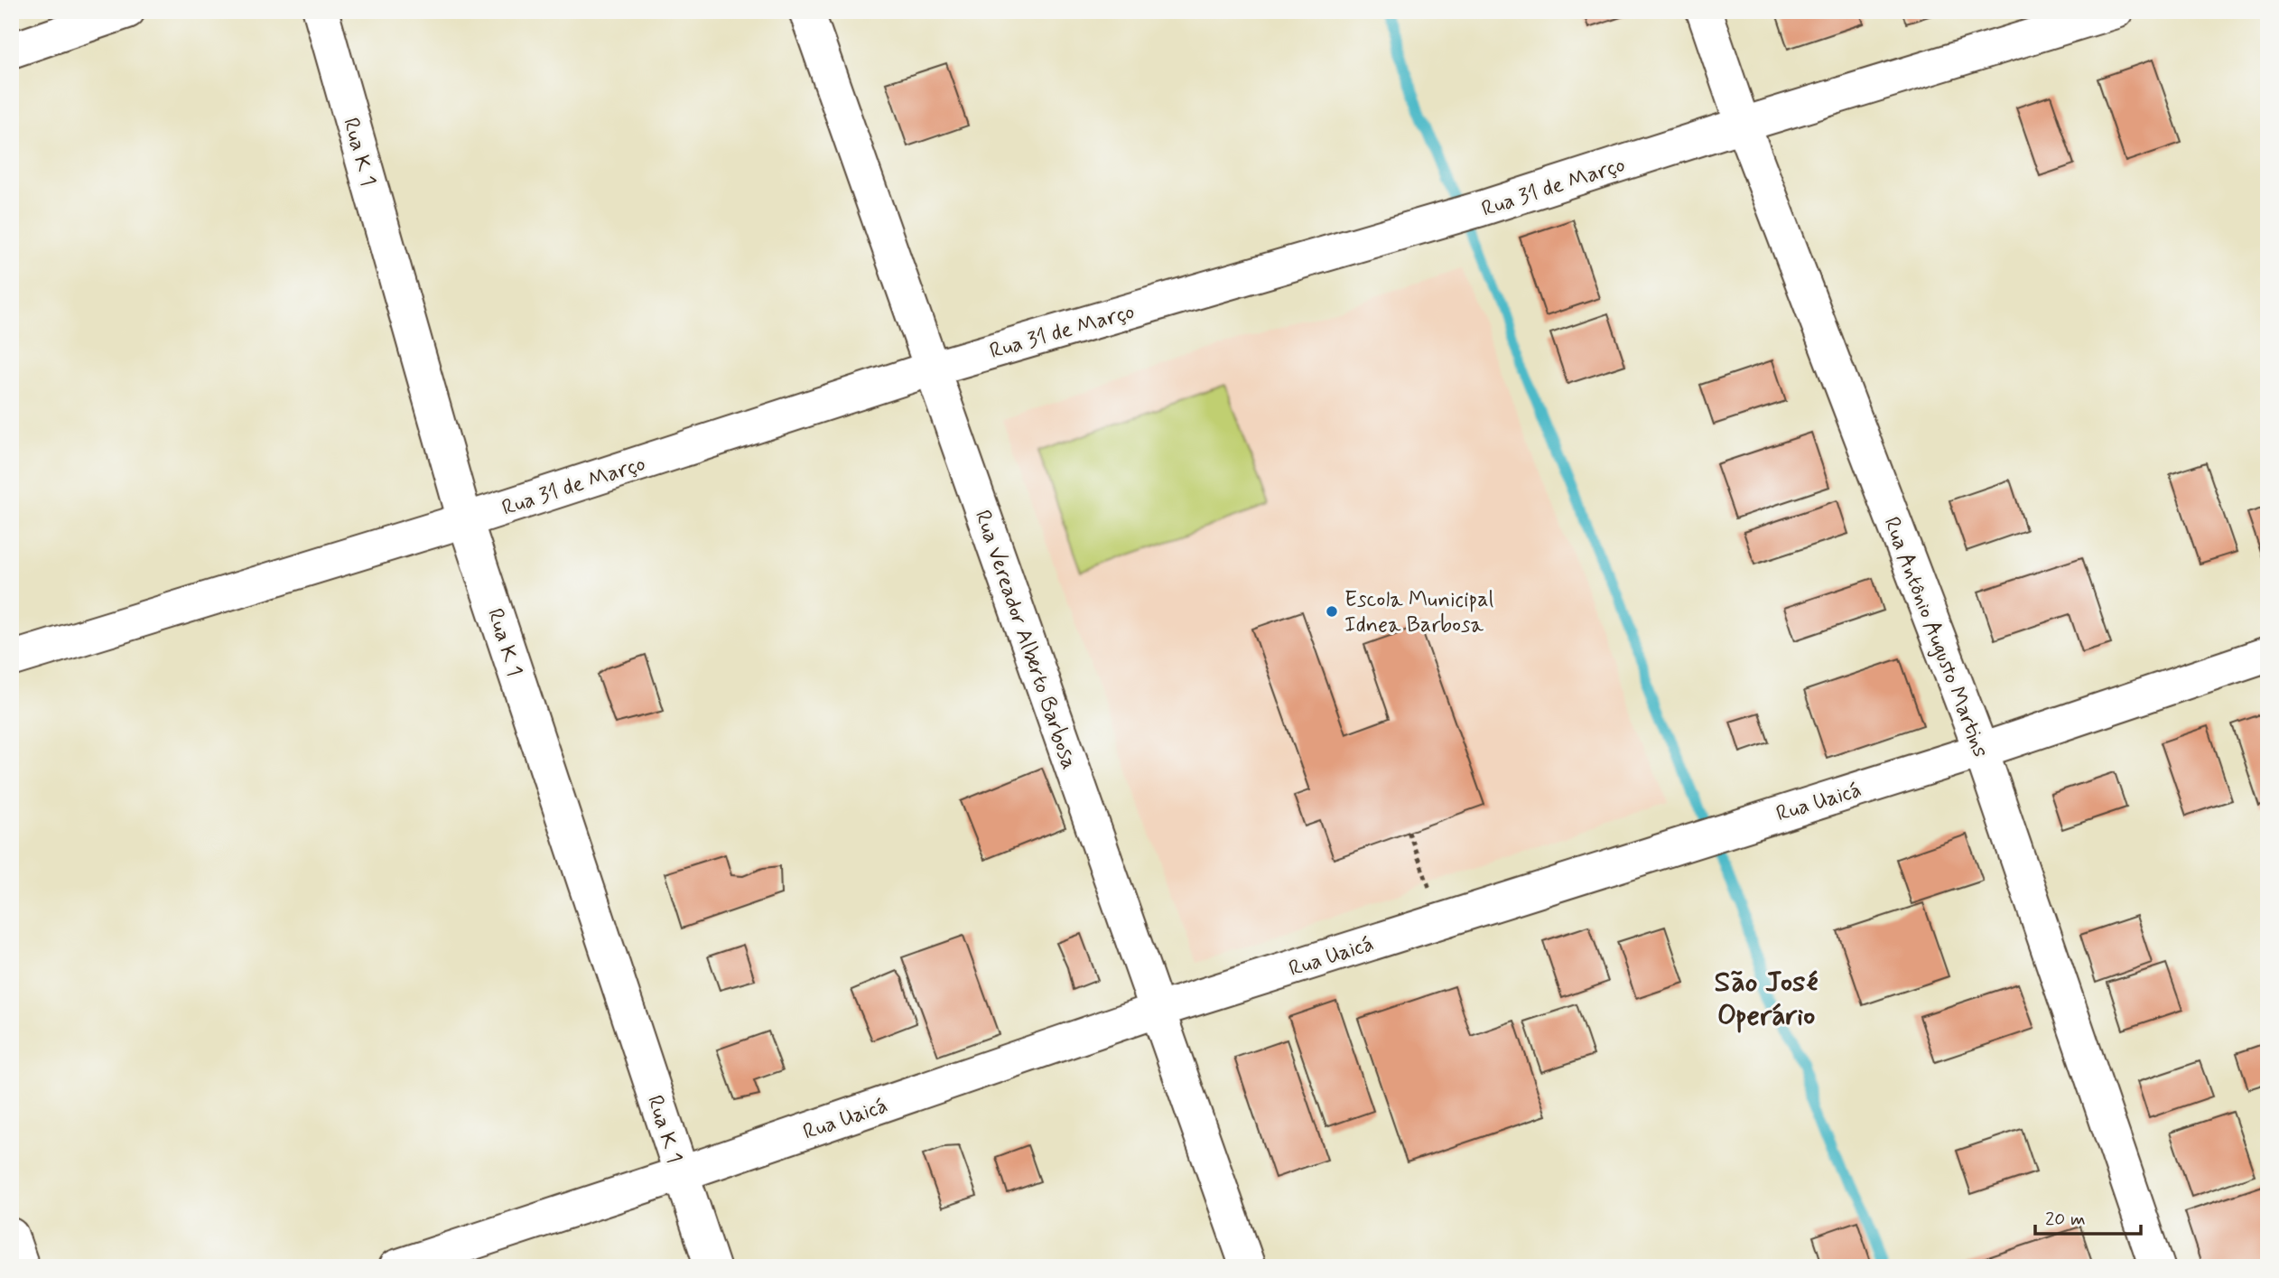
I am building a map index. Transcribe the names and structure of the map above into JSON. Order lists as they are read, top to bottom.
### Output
{
  "streets": {
    "street": [
      "Rua K 1",
      "Rua 31 de Março",
      "Rua Antônio Augusto Martins",
      "Rua Vereador Alberto Barbosa",
      "Rua Uaicá"
    ]
  },
  "crossings": [
    ["Rua K 1", "Rua 31 de Março"],
    ["Rua K 1", "Rua Uaicá"],
    ["Rua 31 de Março", "Rua Antônio Augusto Martins"],
    ["Rua 31 de Março", "Rua Vereador Alberto Barbosa"],
    ["Rua Antônio Augusto Martins", "Rua Uaicá"],
    ["Rua Vereador Alberto Barbosa", "Rua Uaicá"]
  ],
  "districts": ["São José Operário"],
  "places": ["Escola Municipal Idnea Barbosa"],
  "scale_bar": "20 m"
}
